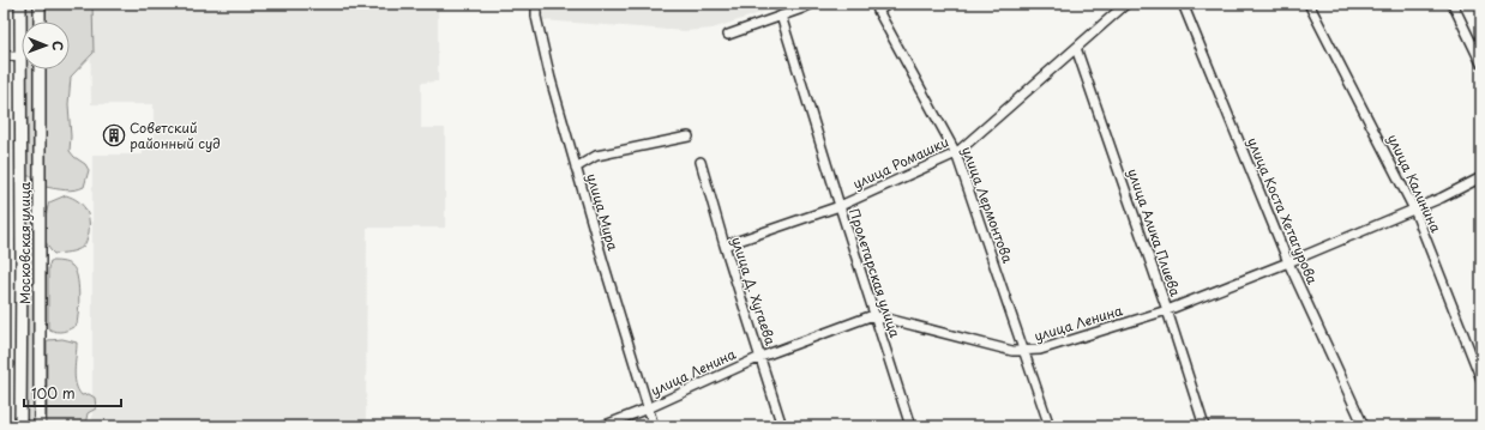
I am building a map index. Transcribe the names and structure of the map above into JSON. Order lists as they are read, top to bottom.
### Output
{
  "streets": {
    "main road": ["Московская улица"],
    "street": [
      "улица Ромашки",
      "улица Калинина",
      "улица Лермонтова",
      "улица Коста Хетагурова",
      "улица Мира",
      "улица Алика Плиева",
      "Пролетарская улица",
      "улица Д. Хугаева",
      "улица Ленина"
    ]
  },
  "crossings": [
    ["улица Ромашки", "улица Лермонтова"],
    ["улица Ромашки", "улица Алика Плиева"],
    ["улица Ромашки", "Пролетарская улица"],
    ["улица Ромашки", "улица Д. Хугаева"],
    ["улица Калинина", "улица Ленина"],
    ["улица Лермонтова", "улица Ленина"],
    ["улица Коста Хетагурова", "улица Ленина"],
    ["улица Мира", "улица Ленина"],
    ["улица Алика Плиева", "улица Ленина"],
    ["Пролетарская улица", "улица Ленина"],
    ["улица Д. Хугаева", "улица Ленина"]
  ],
  "places": {
    "building": ["Советский районный суд"]
  },
  "scale_bar": "100 m",
  "north": "right"
}
